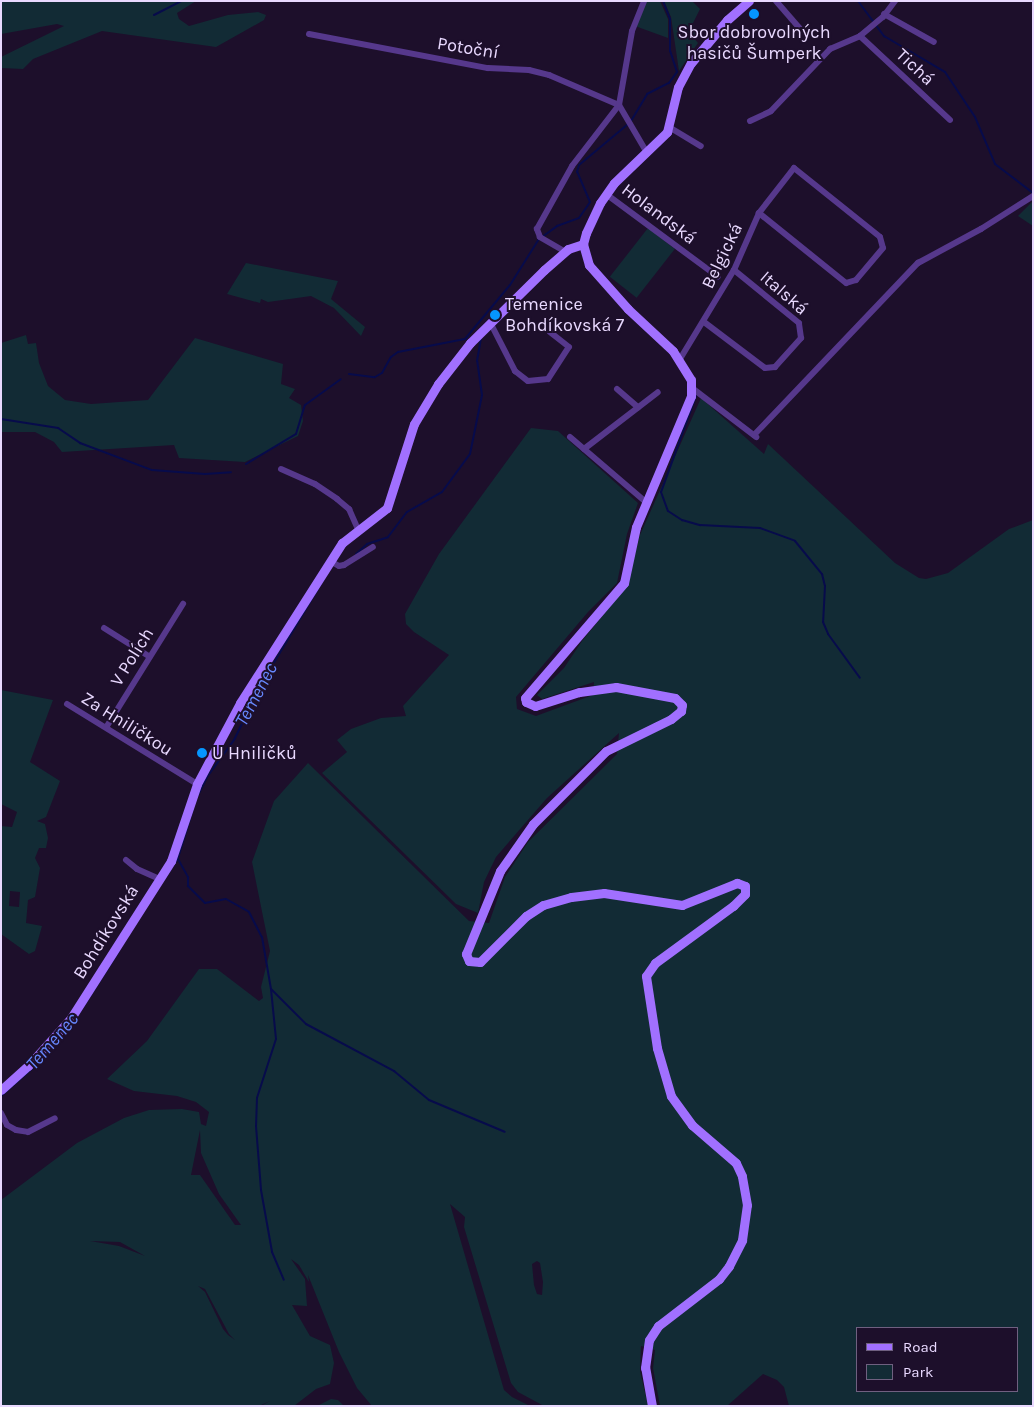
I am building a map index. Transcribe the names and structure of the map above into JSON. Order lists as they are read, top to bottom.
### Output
{
  "streets": {
    "street": [
      "Potoční",
      "Tichá",
      "Holandská",
      "Belgická",
      "Italská",
      "V Polích",
      "Za Hniličkou",
      "Bohdíkovská"
    ]
  },
  "crossings": [
    ["Belgická", "Italská"],
    ["V Polích", "Za Hniličkou"],
    ["Za Hniličkou", "Bohdíkovská"]
  ],
  "water": ["Temenec"],
  "places": ["Sbor dobrovolných hasičů Šumperk", "Temenice Bohdíkovská 7", "U Hniličků"],
  "legend": ["Road", "Park"]
}
